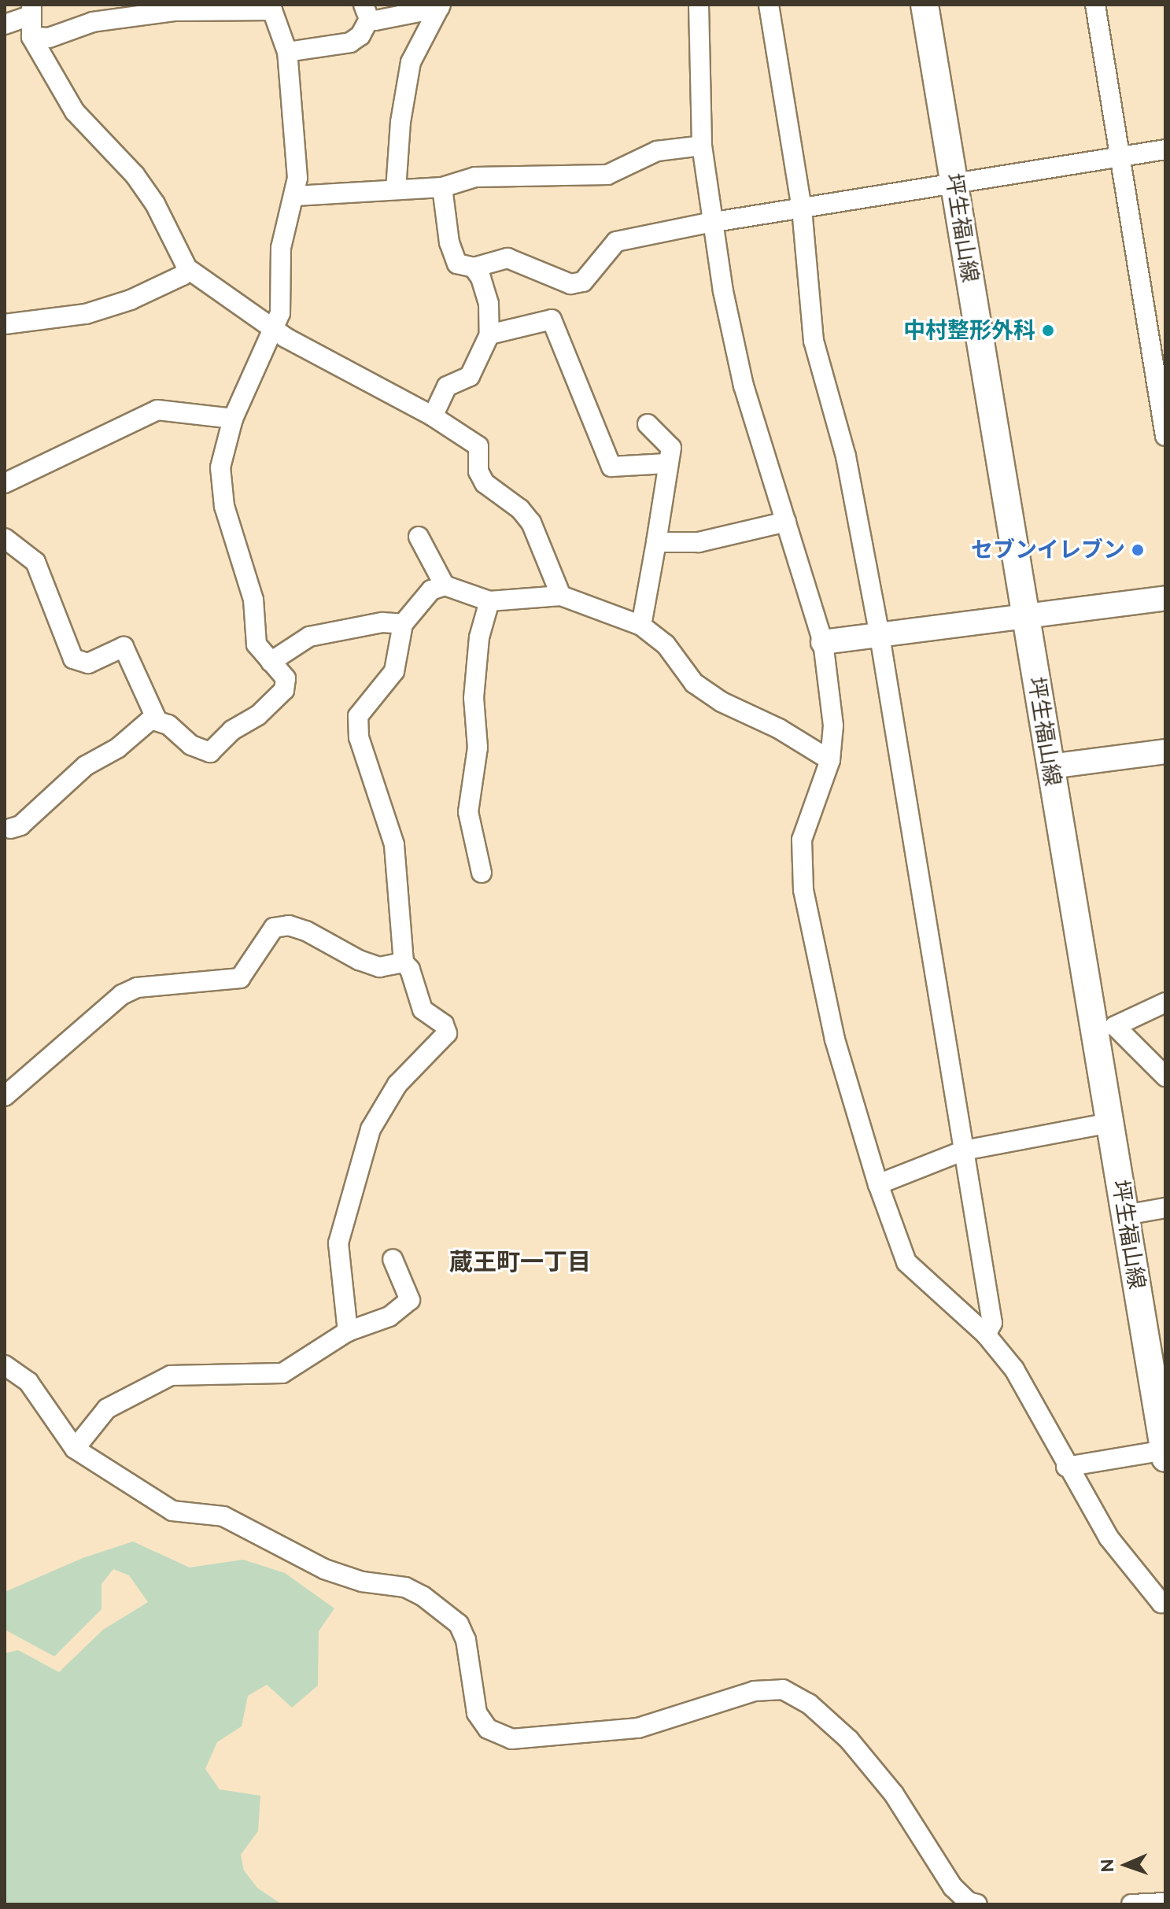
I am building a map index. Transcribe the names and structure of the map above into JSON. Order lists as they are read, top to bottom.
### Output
{
  "streets": {
    "main road": ["坪生福山線"]
  },
  "districts": ["蔵王町一丁目"],
  "places": ["中村整形外科", "セブンイレブン"],
  "north": "left"
}
